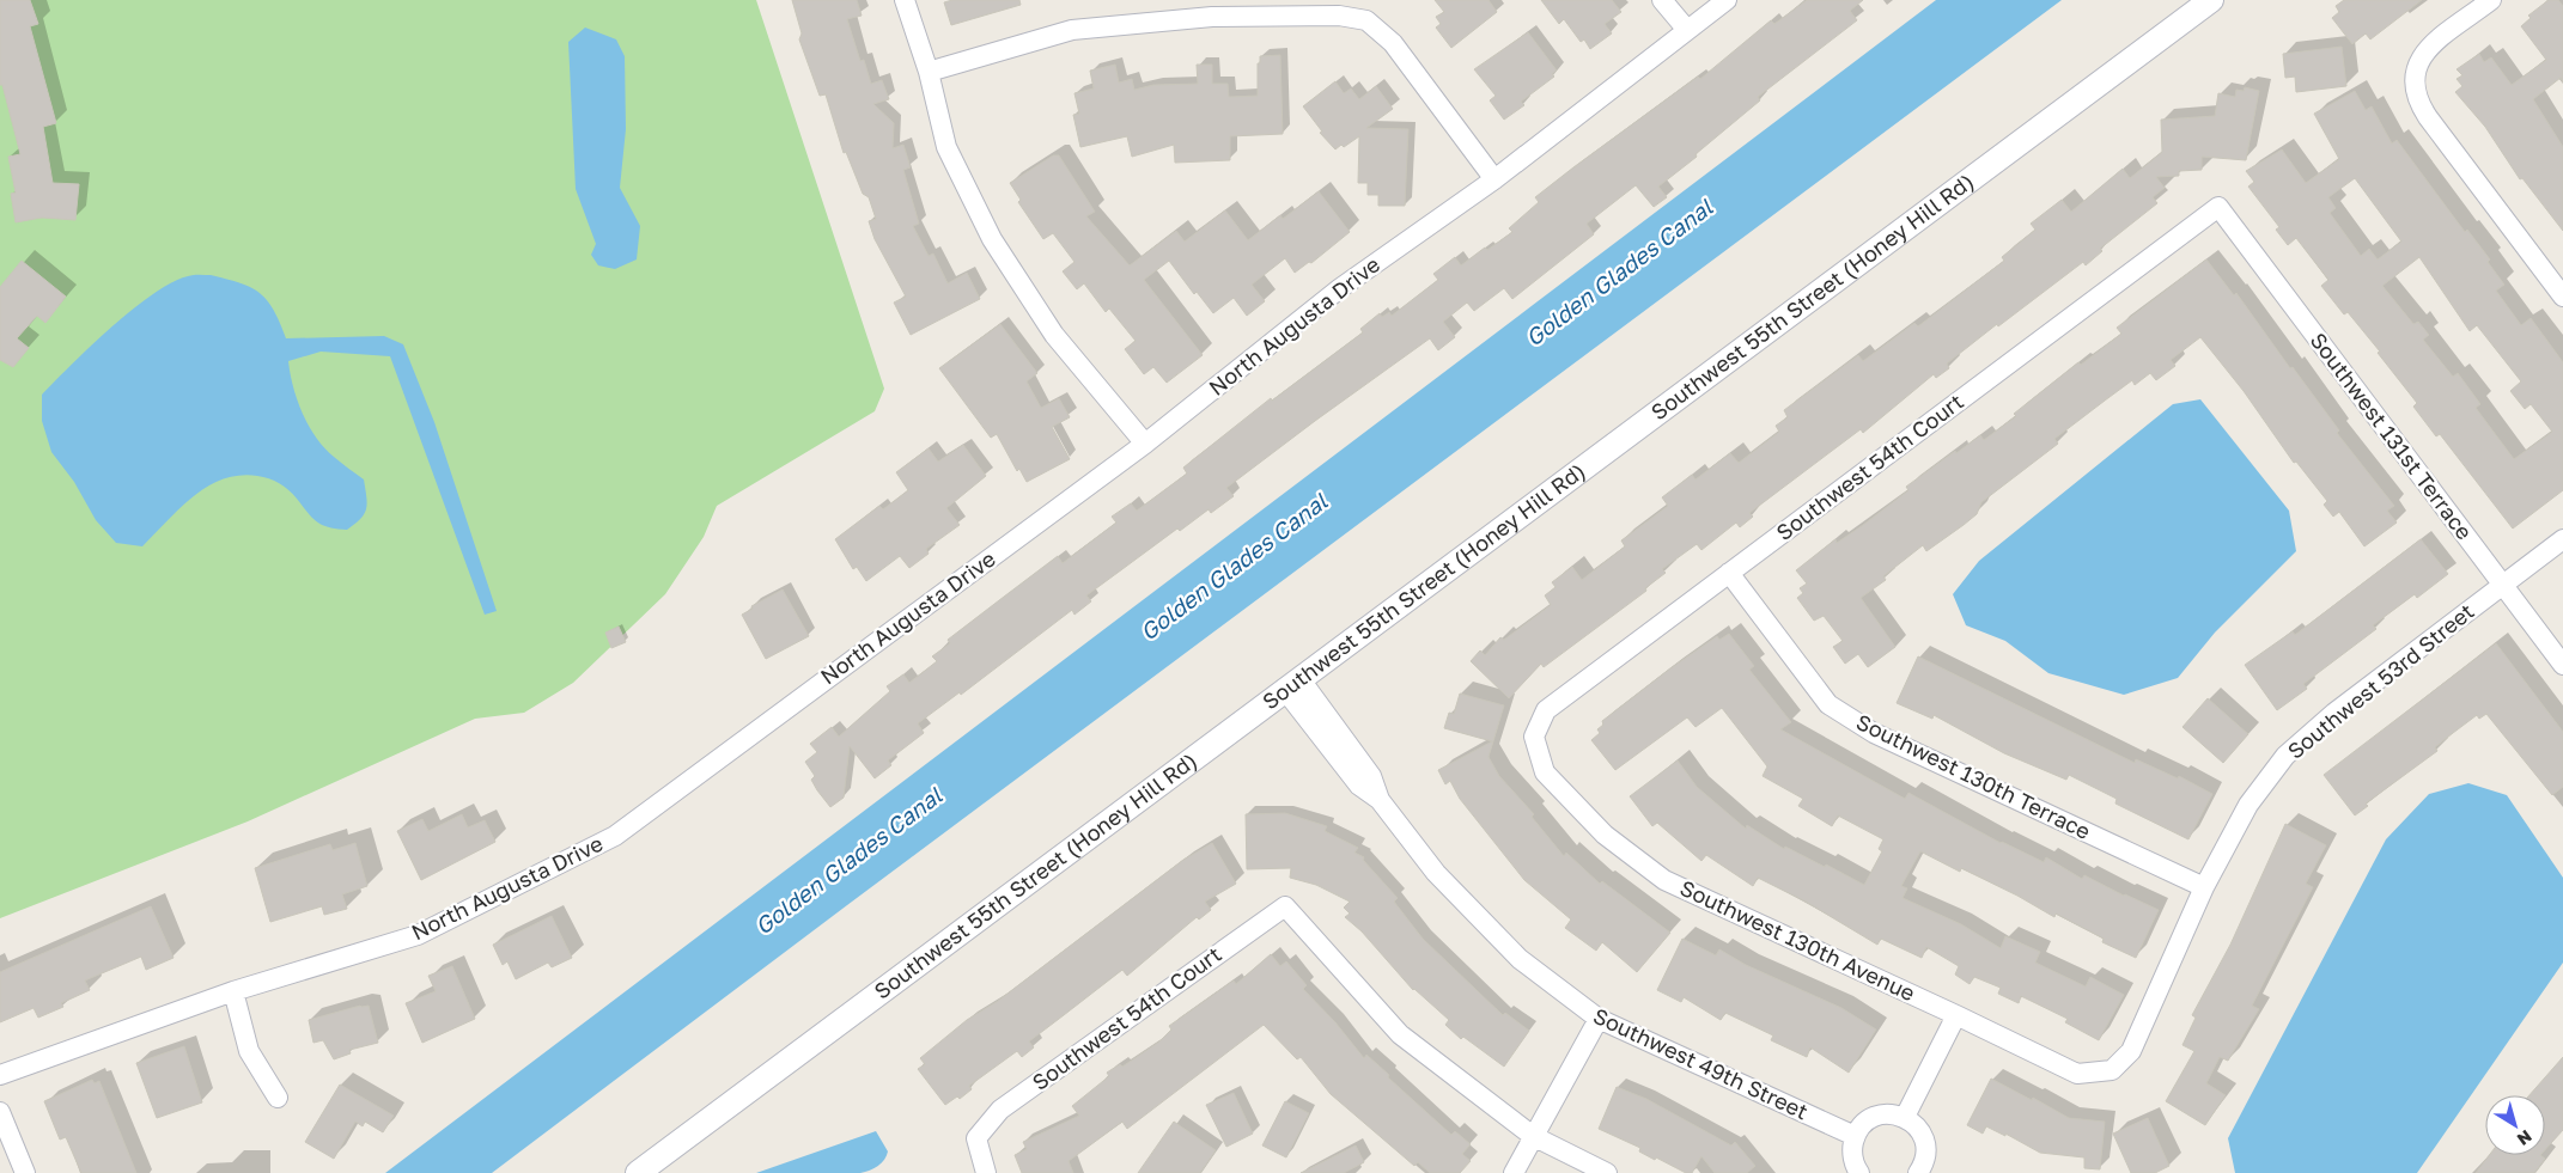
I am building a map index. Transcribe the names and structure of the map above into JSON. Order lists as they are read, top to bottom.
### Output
{
  "streets": {
    "street": [
      "Southwest 55th Street (Honey Hill Rd)",
      "North Augusta Drive",
      "Southwest 131st Terrace",
      "Southwest 54th Court",
      "Southwest 53rd Street",
      "Southwest 130th Terrace",
      "Southwest 130th Avenue",
      "Southwest 49th Street"
    ]
  },
  "crossings": [
    ["Southwest 55th Street (Honey Hill Rd)", "Southwest 49th Street"],
    ["Southwest 131st Terrace", "Southwest 54th Court"],
    ["Southwest 131st Terrace", "Southwest 53rd Street"],
    ["Southwest 54th Court", "Southwest 130th Terrace"],
    ["Southwest 54th Court", "Southwest 130th Avenue"],
    ["Southwest 53rd Street", "Southwest 130th Terrace"],
    ["Southwest 53rd Street", "Southwest 130th Avenue"]
  ],
  "water": ["Golden Glades Canal"],
  "north": "bottom right"
}
